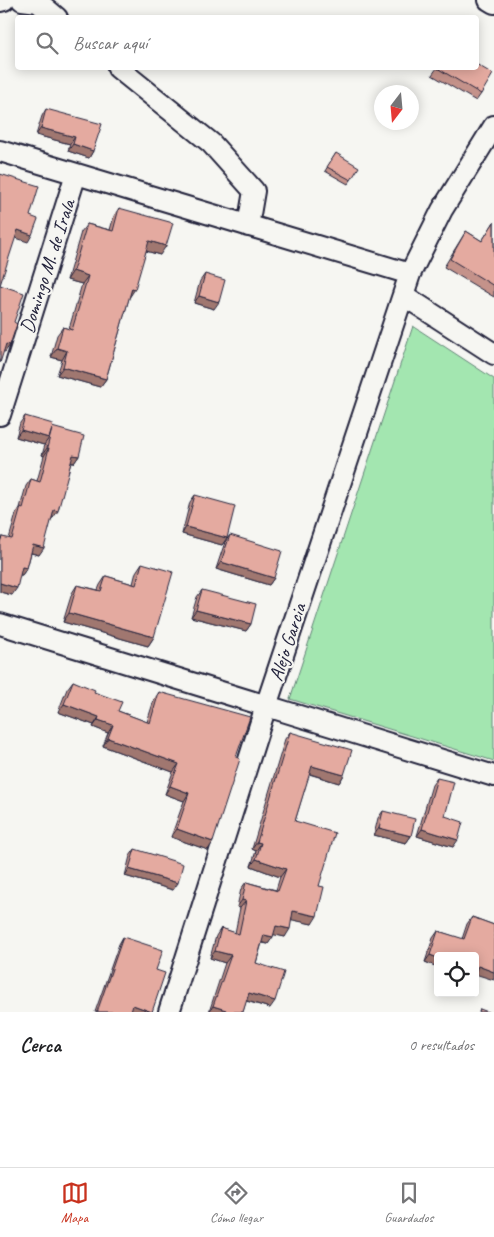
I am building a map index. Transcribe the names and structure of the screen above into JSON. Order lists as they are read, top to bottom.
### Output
{
  "streets": {
    "street": ["Domingo M. de Irala", "Alejo Garcia"]
  },
  "north": "bottom",
  "page": {
    "search": "Buscar aquí",
    "heading": ["Cerca", "0 resultados"],
    "nav": ["Mapa", "Cómo llegar", "Guardados"]
  }
}
